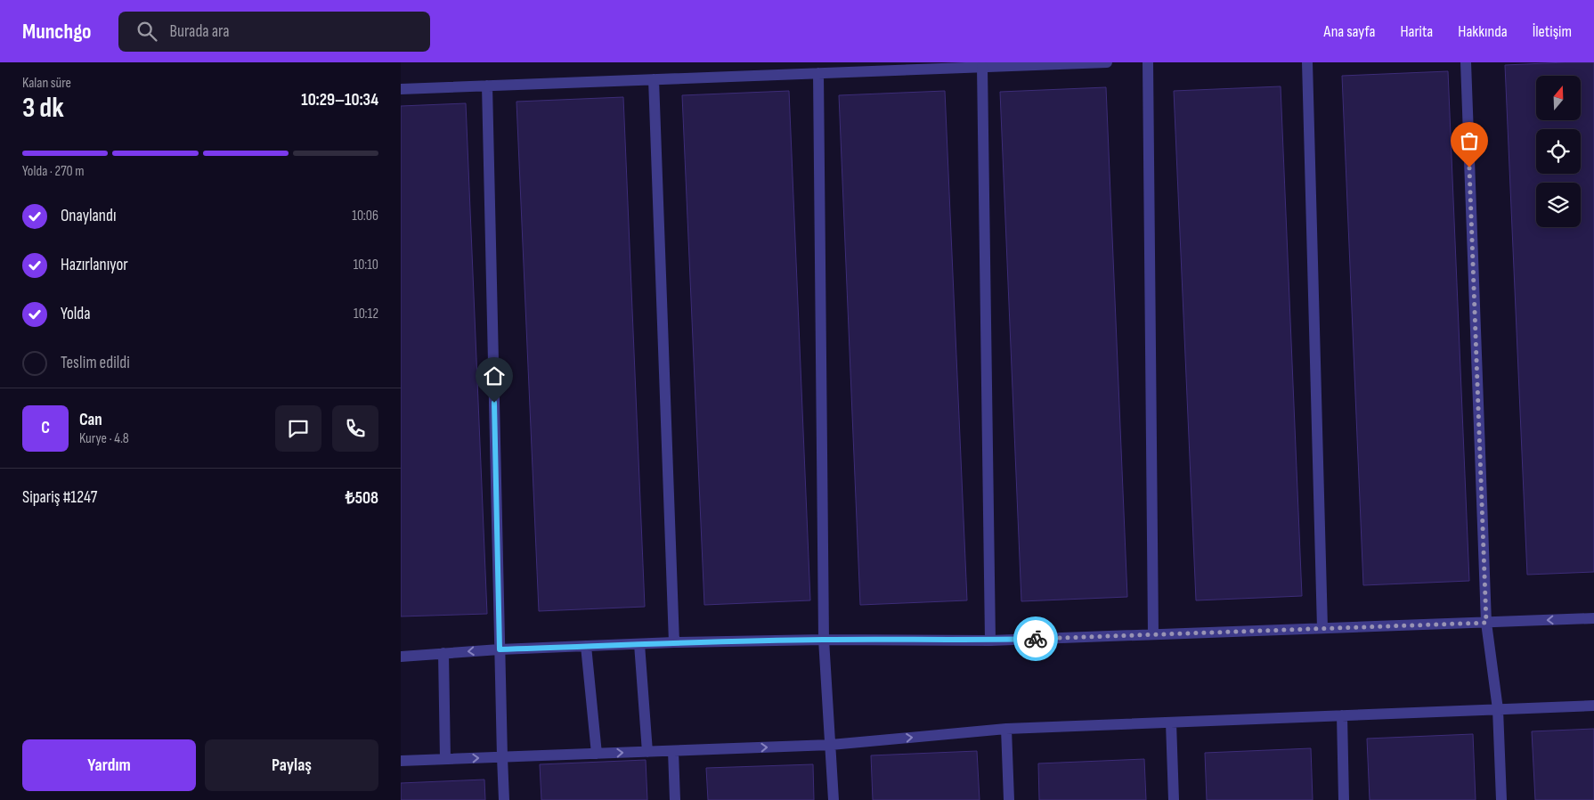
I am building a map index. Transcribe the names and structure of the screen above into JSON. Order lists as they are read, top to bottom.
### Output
{
  "north": "top",
  "page": {
    "header": "Munchgo",
    "search": "Burada ara",
    "nav": [
      "Ana sayfa",
      "Harita",
      "Hakkında",
      "İletişim"
    ],
    "heading": ["3 dk", "Kalan süre", "10:29–10:34"],
    "panel": [
      "Can",
      "Kurye · 4.8",
      "Sipariş #1247",
      "₺508"
    ],
    "bar": "Yolda · 270 m",
    "list": [
      ["Onaylandı", "10:06"],
      ["Hazırlanıyor", "10:10"],
      ["Yolda", "10:12"],
      "Teslim edildi"
    ],
    "round": "C",
    "buttons": ["Yardım", "Paylaş"]
  }
}
